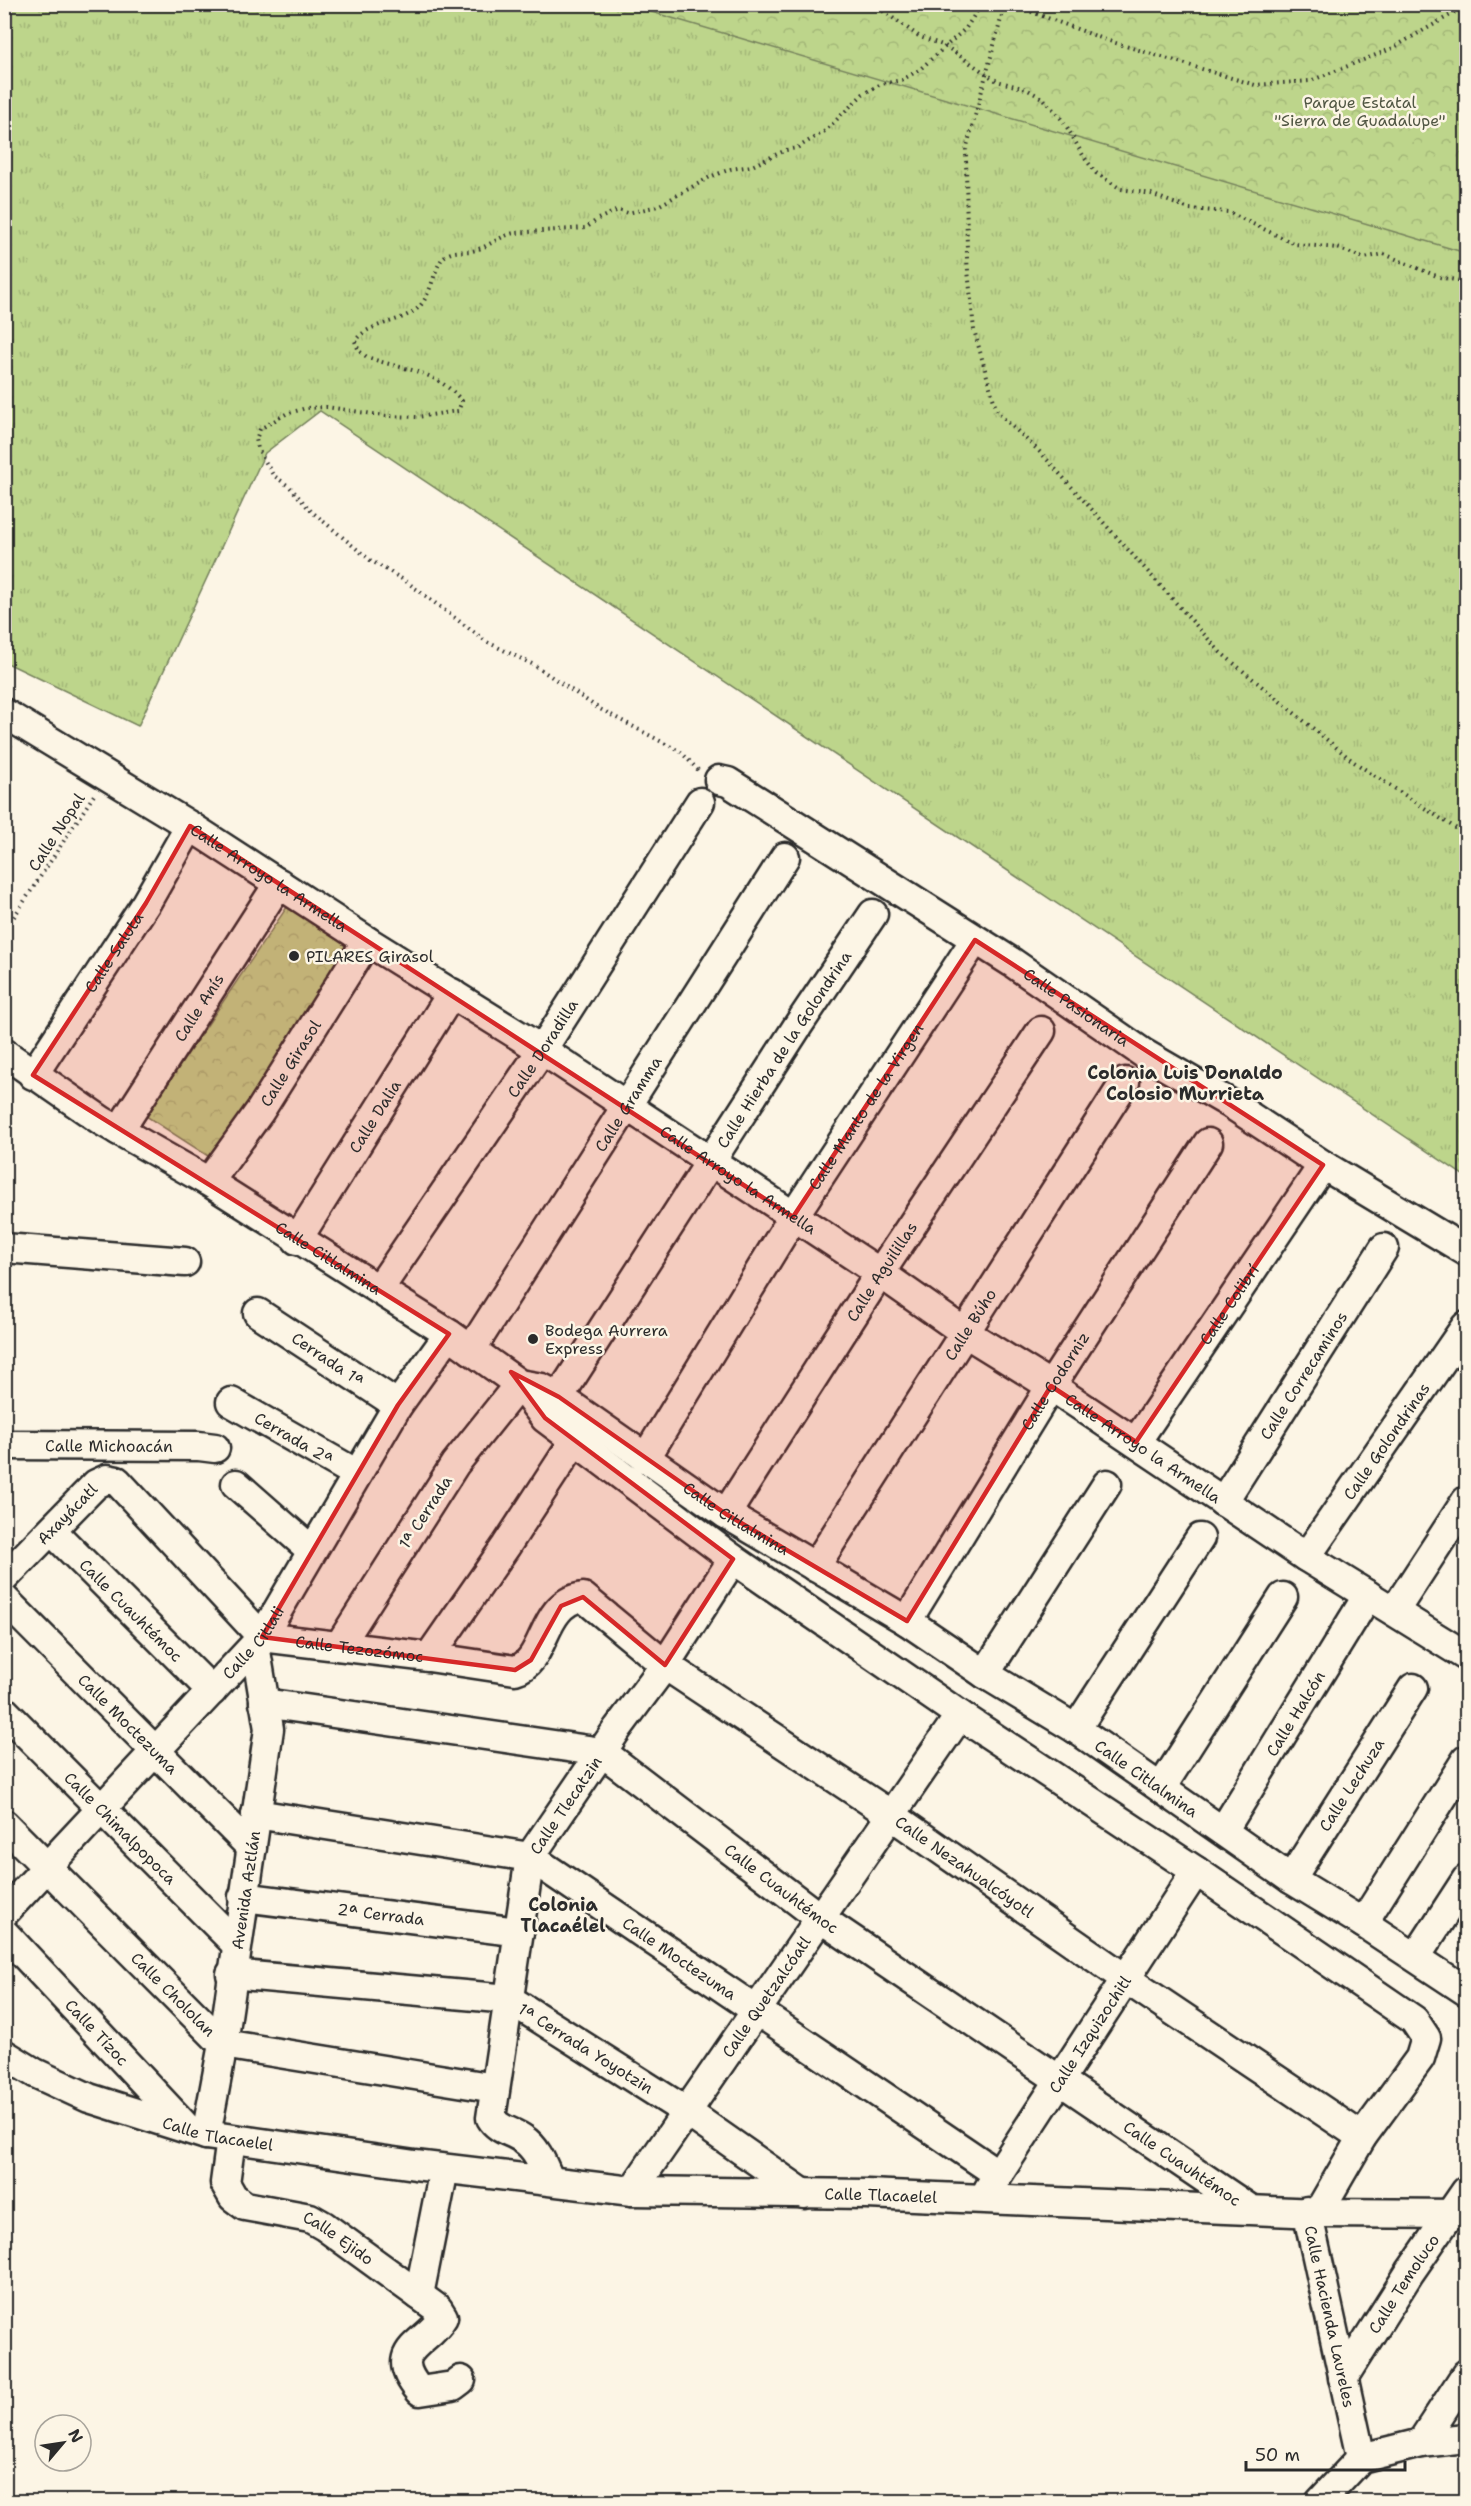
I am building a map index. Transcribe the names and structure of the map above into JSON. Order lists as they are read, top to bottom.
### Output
{
  "streets": {
    "street": [
      "Calle Arroyo la Armella",
      "Calle Saluta",
      "Calle Anís",
      "Calle Pasionaria",
      "Calle Doradilla",
      "Calle Hierba de la Golondrina",
      "Calle Girasol",
      "Calle Gramma",
      "Calle Manto de la Virgen",
      "Calle Dalia",
      "Calle Citlalmina",
      "Calle Aguilillas",
      "Calle Colibrí",
      "Calle Búho",
      "Cerrada 1ª",
      "Calle Correcaminos",
      "Calle Codorniz",
      "Cerrada 2ª",
      "Calle Golondrinas",
      "Calle Michoacán",
      "1ª Cerrada",
      "Axayácatl",
      "Calle Cuauhtémoc",
      "Calle Citlali",
      "Calle Tezozómoc",
      "Calle Halcón",
      "Calle Moctezuma",
      "Calle Lechuza",
      "Calle Tlecatzin",
      "Calle Chimalpopoca",
      "Calle Nezahualcóyotl",
      "Avenida Aztlán",
      "2ª Cerrada",
      "Calle Chololan",
      "Calle Quetzalcóatl",
      "Calle Tízoc",
      "Calle Izquizochitl",
      "1ª Cerrada Yoyotzin",
      "Calle Tlacaelel",
      "Calle Ejido",
      "Calle Temoluco",
      "Calle Hacienda Laureles"
    ],
    "path": ["Calle Nopal"]
  },
  "crossings": [
    ["Calle Nopal", "Calle Arroyo la Armella"],
    ["Calle Arroyo la Armella", "Calle Saluta"],
    ["Calle Arroyo la Armella", "Calle Anís"],
    ["Calle Arroyo la Armella", "Calle Doradilla"],
    ["Calle Arroyo la Armella", "Calle Hierba de la Golondrina"],
    ["Calle Arroyo la Armella", "Calle Girasol"],
    ["Calle Arroyo la Armella", "Calle Gramma"],
    ["Calle Arroyo la Armella", "Calle Manto de la Virgen"],
    ["Calle Arroyo la Armella", "Calle Dalia"],
    ["Calle Arroyo la Armella", "Calle Aguilillas"],
    ["Calle Arroyo la Armella", "Calle Colibrí"],
    ["Calle Arroyo la Armella", "Calle Búho"],
    ["Calle Arroyo la Armella", "Calle Correcaminos"],
    ["Calle Arroyo la Armella", "Calle Codorniz"],
    ["Calle Arroyo la Armella", "Calle Golondrinas"],
    ["Calle Arroyo la Armella", "Calle Halcón"],
    ["Calle Saluta", "Calle Citlalmina"],
    ["Calle Anís", "Calle Citlalmina"],
    ["Calle Pasionaria", "Calle Doradilla"],
    ["Calle Pasionaria", "Calle Manto de la Virgen"],
    ["Calle Pasionaria", "Calle Colibrí"],
    ["Calle Doradilla", "Calle Citlalmina"],
    ["Calle Hierba de la Golondrina", "Calle Citlalmina"],
    ["Calle Girasol", "Calle Citlalmina"],
    ["Calle Gramma", "Calle Citlalmina"],
    ["Calle Gramma", "Calle Citlali"],
    ["Calle Manto de la Virgen", "Calle Citlalmina"],
    ["Calle Dalia", "Calle Citlalmina"],
    ["Calle Citlalmina", "Calle Aguilillas"],
    ["Calle Citlalmina", "Calle Búho"],
    ["Calle Citlalmina", "Calle Codorniz"],
    ["Calle Citlalmina", "1ª Cerrada"],
    ["Calle Citlalmina", "Calle Citlali"],
    ["Calle Citlalmina", "Calle Halcón"],
    ["Calle Citlalmina", "Calle Lechuza"],
    ["Cerrada 1ª", "Calle Citlali"],
    ["Cerrada 2ª", "Calle Citlali"],
    ["1ª Cerrada", "Calle Tezozómoc"],
    ["Axayácatl", "Calle Cuauhtémoc"],
    ["Axayácatl", "Calle Citlali"],
    ["Axayácatl", "Calle Tezozómoc"],
    ["Axayácatl", "Avenida Aztlán"],
    ["Calle Cuauhtémoc", "Calle Citlali"],
    ["Calle Cuauhtémoc", "Calle Tlecatzin"],
    ["Calle Cuauhtémoc", "Avenida Aztlán"],
    ["Calle Cuauhtémoc", "Calle Quetzalcóatl"],
    ["Calle Cuauhtémoc", "Calle Izquizochitl"],
    ["Calle Cuauhtémoc", "Calle Tlacaelel"],
    ["Calle Citlali", "Calle Tezozómoc"],
    ["Calle Citlali", "Calle Moctezuma"],
    ["Calle Citlali", "Calle Chimalpopoca"],
    ["Calle Citlali", "Avenida Aztlán"],
    ["Calle Citlali", "Calle Chololan"],
    ["Calle Tezozómoc", "Calle Nezahualcóyotl"],
    ["Calle Tezozómoc", "Avenida Aztlán"],
    ["Calle Moctezuma", "Calle Tlecatzin"],
    ["Calle Moctezuma", "Avenida Aztlán"],
    ["Calle Moctezuma", "Calle Quetzalcóatl"],
    ["Calle Moctezuma", "Calle Izquizochitl"],
    ["Calle Tlecatzin", "Calle Nezahualcóyotl"],
    ["Calle Tlecatzin", "2ª Cerrada"],
    ["Calle Tlecatzin", "Calle Chololan"],
    ["Calle Tlecatzin", "1ª Cerrada Yoyotzin"],
    ["Calle Tlecatzin", "Calle Tlacaelel"],
    ["Calle Chimalpopoca", "Avenida Aztlán"],
    ["Calle Nezahualcóyotl", "Calle Quetzalcóatl"],
    ["Calle Nezahualcóyotl", "Calle Izquizochitl"],
    ["Calle Nezahualcóyotl", "Calle Hacienda Laureles"],
    ["Avenida Aztlán", "2ª Cerrada"],
    ["Avenida Aztlán", "Calle Chololan"],
    ["Avenida Aztlán", "Calle Tízoc"],
    ["Avenida Aztlán", "1ª Cerrada Yoyotzin"],
    ["Avenida Aztlán", "Calle Tlacaelel"],
    ["Avenida Aztlán", "Calle Ejido"],
    ["Calle Quetzalcóatl", "1ª Cerrada Yoyotzin"],
    ["Calle Quetzalcóatl", "Calle Tlacaelel"],
    ["Calle Tízoc", "Calle Tlacaelel"],
    ["Calle Tízoc", "Calle Ejido"],
    ["Calle Izquizochitl", "Calle Tlacaelel"],
    ["Calle Izquizochitl", "Calle Hacienda Laureles"],
    ["1ª Cerrada Yoyotzin", "Calle Tlacaelel"],
    ["Calle Tlacaelel", "Calle Ejido"],
    ["Calle Tlacaelel", "Calle Temoluco"],
    ["Calle Tlacaelel", "Calle Hacienda Laureles"],
    ["Calle Temoluco", "Calle Hacienda Laureles"]
  ],
  "districts": ["Colonia Luis Donaldo Colosio Murrieta", "Colonia Tlacaélel"],
  "parks": ["Parque Estatal \"Sierra de Guadalupe\""],
  "places": ["PILARES Girasol", "Bodega Aurrera Express"],
  "scale_bar": "50 m",
  "north": "top right"
}
